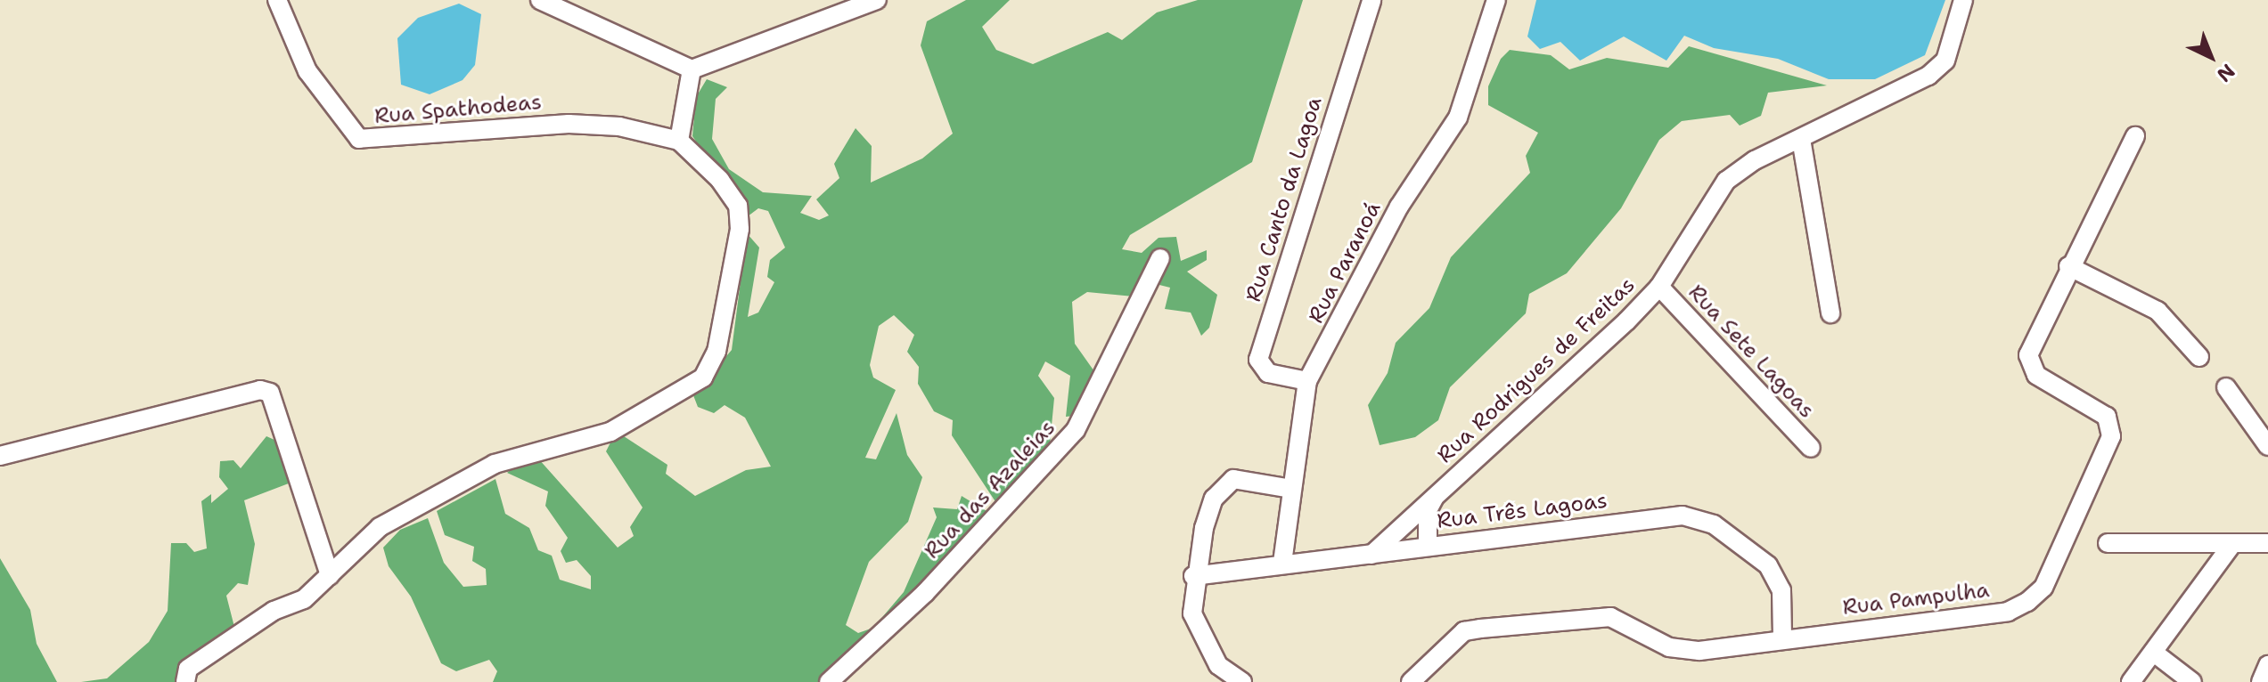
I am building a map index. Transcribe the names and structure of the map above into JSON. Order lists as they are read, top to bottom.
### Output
{
  "streets": {
    "street": [
      "Rua Spathodeas",
      "Rua Canto da Lagoa",
      "Rua Paranoá",
      "Rua Sete Lagoas",
      "Rua Rodrigues de Freitas",
      "Rua das Azaleias",
      "Rua Três Lagoas",
      "Rua Pampulha"
    ]
  },
  "crossings": [
    ["Rua Canto da Lagoa", "Rua Paranoá"],
    ["Rua Paranoá", "Rua Três Lagoas"],
    ["Rua Sete Lagoas", "Rua Rodrigues de Freitas"],
    ["Rua Rodrigues de Freitas", "Rua Três Lagoas"],
    ["Rua Três Lagoas", "Rua Pampulha"]
  ],
  "north": "bottom right"
}
